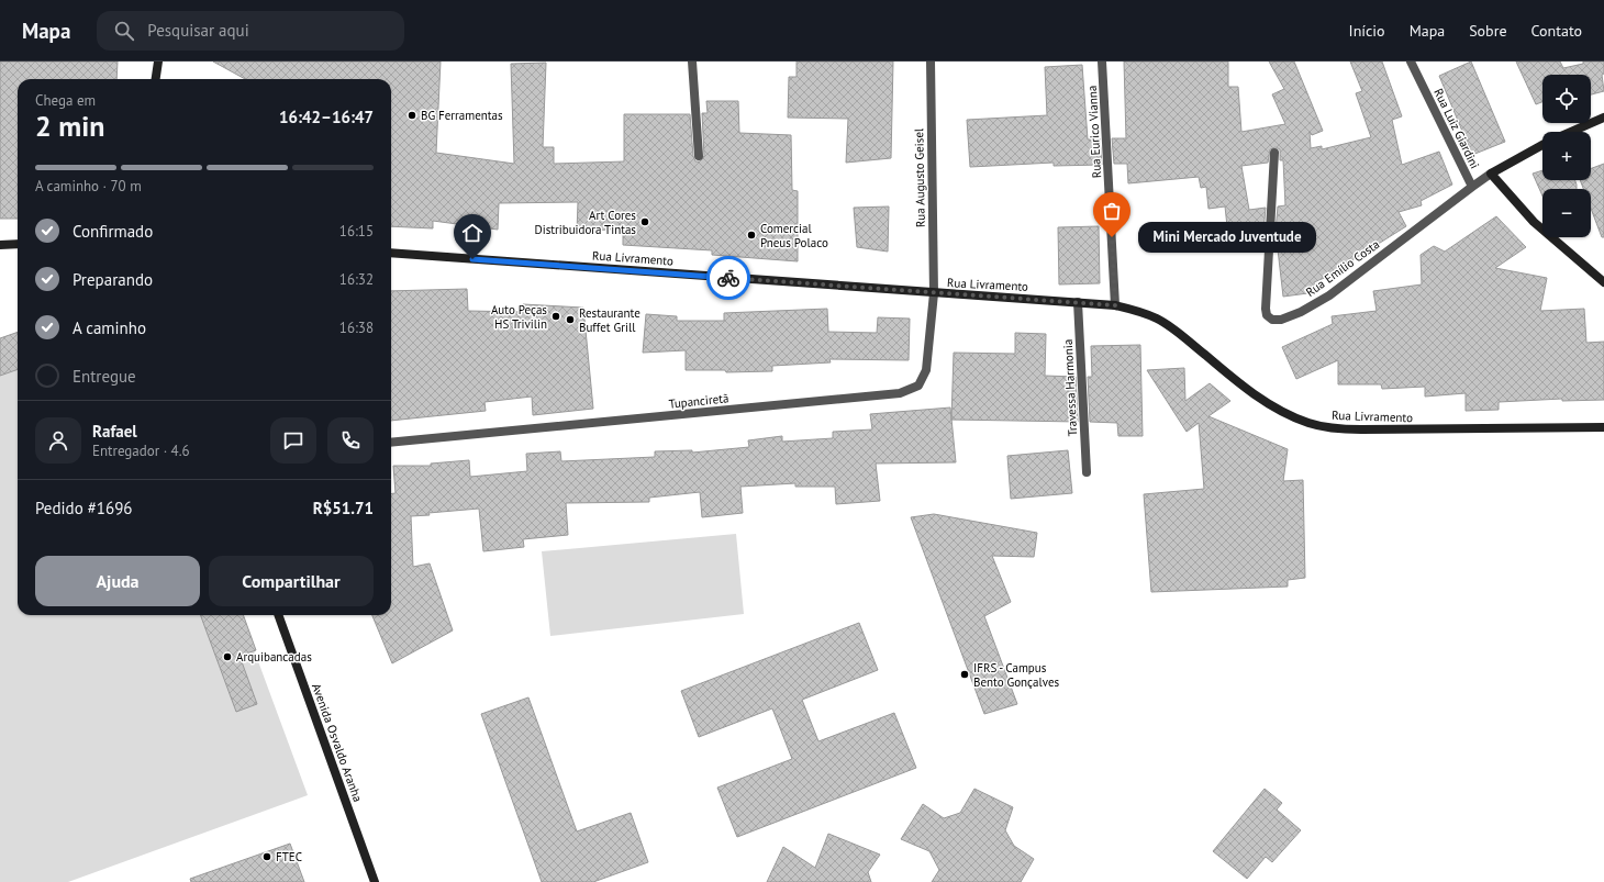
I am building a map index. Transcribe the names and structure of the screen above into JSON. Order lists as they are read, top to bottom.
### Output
{
  "streets": {
    "main road": ["Rua Livramento", "Avenida Osvaldo Aranha"],
    "street": [
      "Rua Luiz Giardini",
      "Rua Eurico Vianna",
      "Rua Augusto Geisel",
      "Rua Emílio Costa",
      "Travessa Harmonia",
      "Tupanciretã"
    ]
  },
  "crossings": [
    ["Rua Luiz Giardini", "Rua Emílio Costa"],
    ["Rua Eurico Vianna", "Rua Livramento"],
    ["Rua Augusto Geisel", "Rua Livramento"],
    ["Rua Augusto Geisel", "Tupanciretã"],
    ["Rua Livramento", "Travessa Harmonia"],
    ["Rua Livramento", "Tupanciretã"]
  ],
  "places": [
    "BG Ferramentas",
    "Art Cores Distribuidora Tintas",
    "Comercial Pneus Polaco",
    "Mini Mercado Juventude",
    "Auto Peças HS Trivilin",
    "Restaurante Buffet Grill",
    "Arquibancadas",
    "IFRS - Campus Bento Gonçalves",
    "FTEC"
  ],
  "page": {
    "header": "Mapa",
    "search": "Pesquisar aqui",
    "nav": [
      "Início",
      "Mapa",
      "Sobre",
      "Contato"
    ],
    "map_buttons": ["+", "−"],
    "heading": ["2 min", "Chega em", "16:42–16:47"],
    "panel": [
      "Rafael",
      "Entregador · 4.6",
      "Pedido #1696",
      "R$51.71"
    ],
    "bar": "A caminho · 70 m",
    "list": [
      ["Confirmado", "16:15"],
      ["Preparando", "16:32"],
      ["A caminho", "16:38"],
      "Entregue"
    ],
    "bubble": "Mini Mercado Juventude",
    "buttons": ["Ajuda", "Compartilhar"]
  }
}
